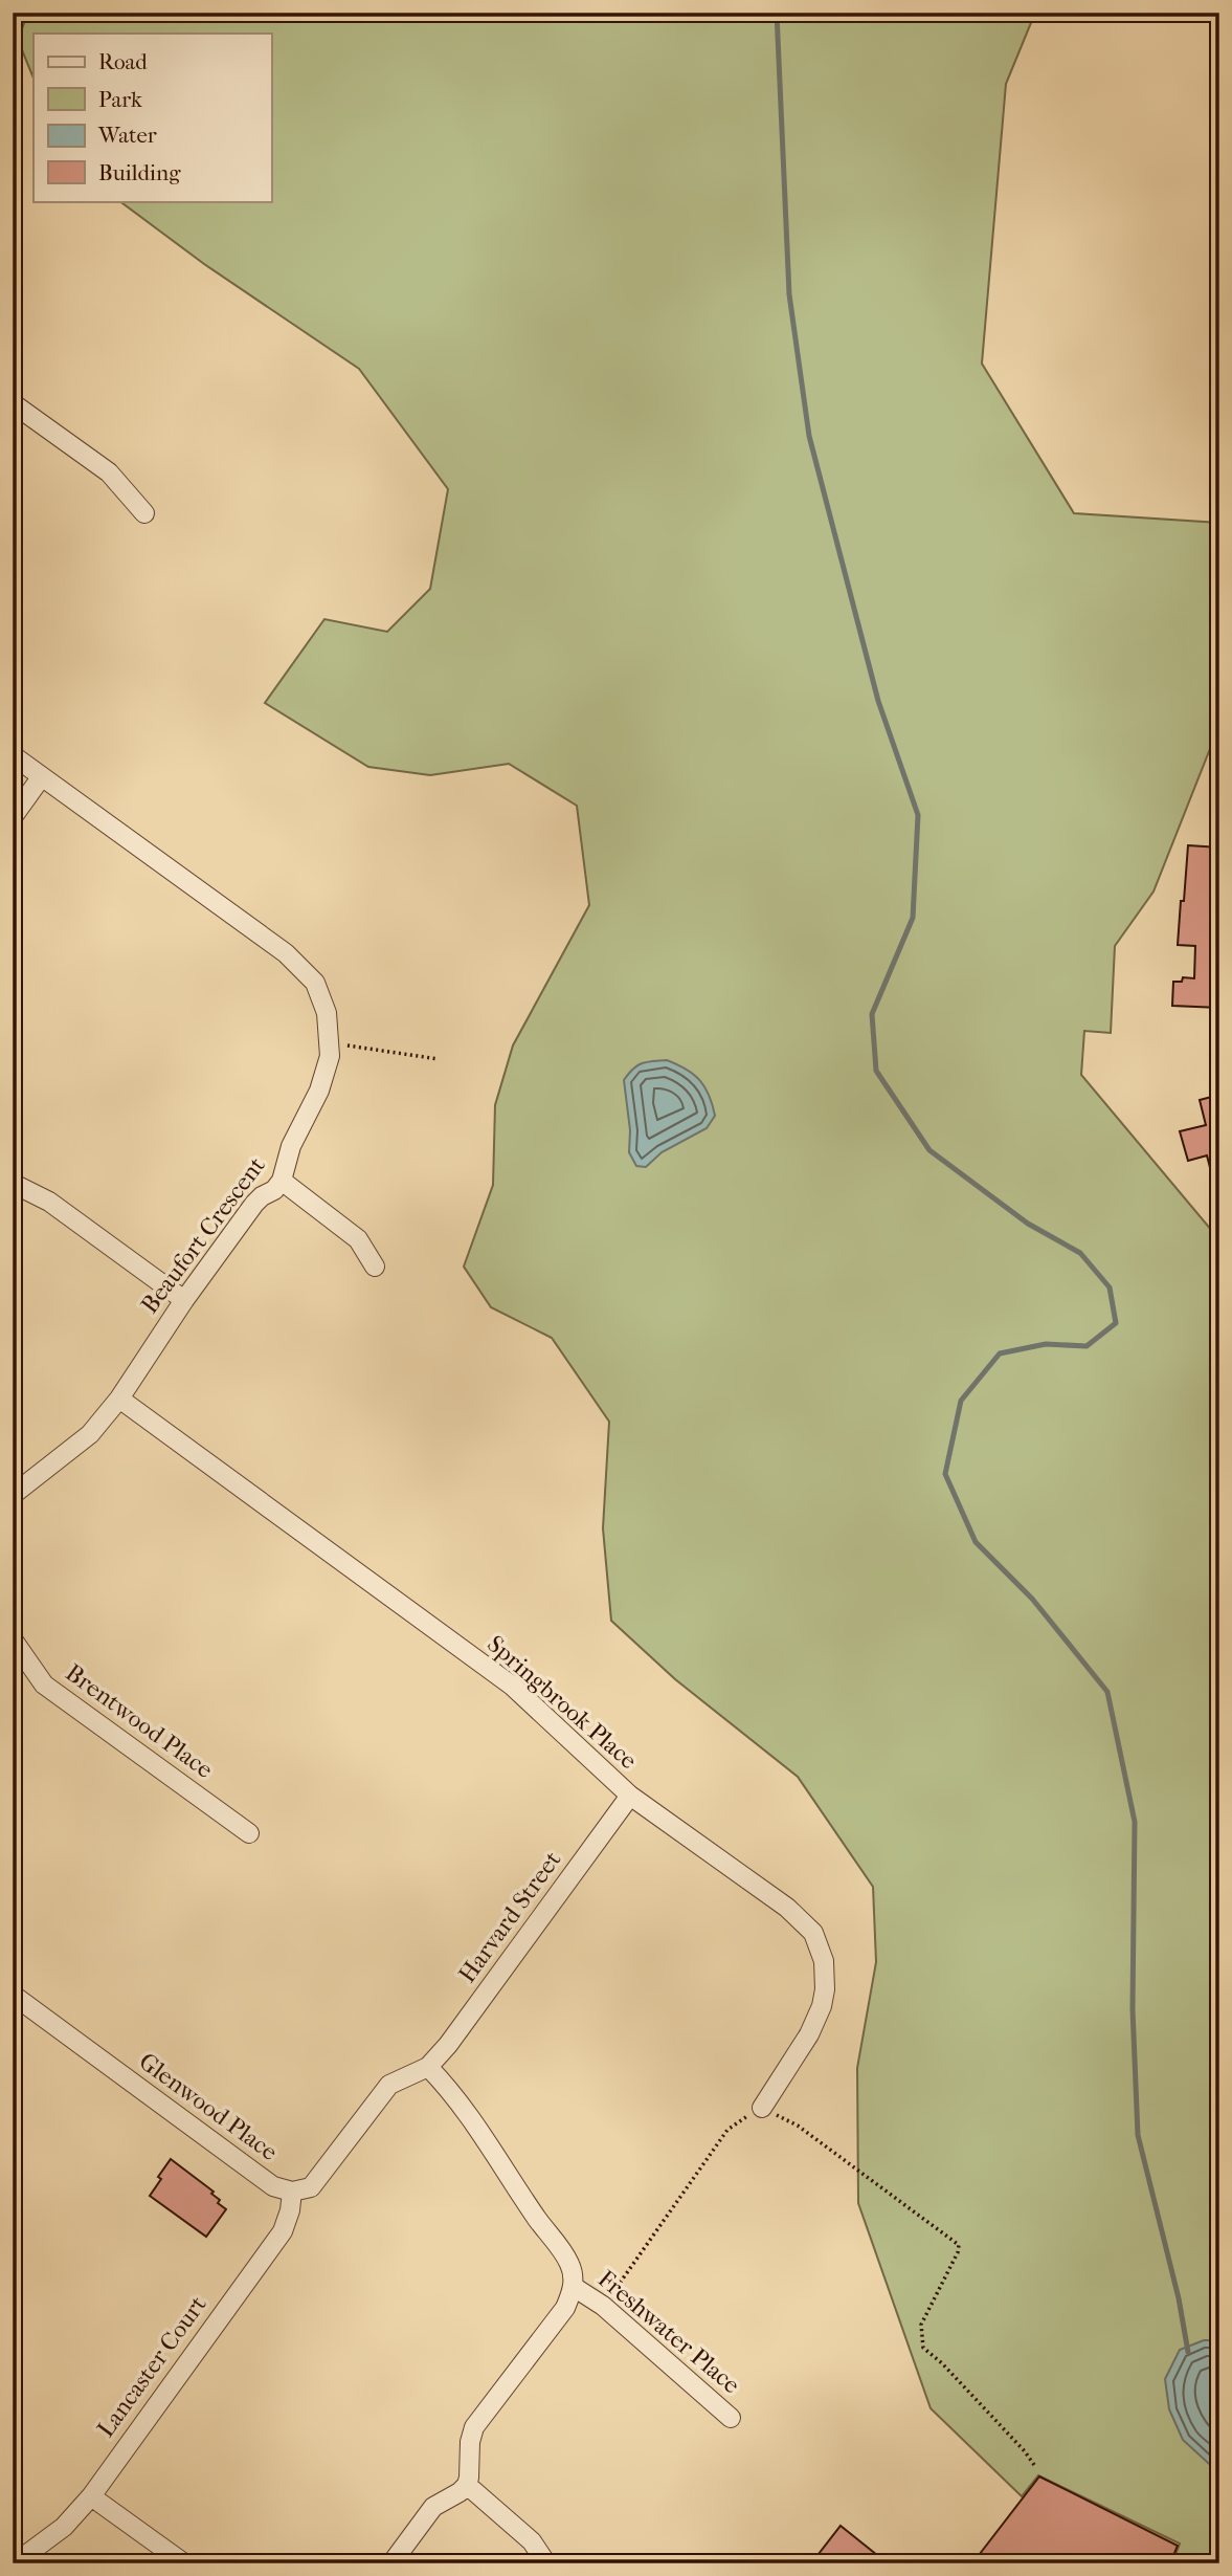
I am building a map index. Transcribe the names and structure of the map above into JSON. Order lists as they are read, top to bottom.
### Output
{
  "streets": {
    "street": [
      "Beaufort Crescent",
      "Springbrook Place",
      "Brentwood Place",
      "Harvard Street",
      "Glenwood Place",
      "Freshwater Place",
      "Lancaster Court"
    ]
  },
  "crossings": [
    ["Beaufort Crescent", "Springbrook Place"],
    ["Springbrook Place", "Harvard Street"],
    ["Glenwood Place", "Lancaster Court"]
  ],
  "legend": [
    "Road",
    "Park",
    "Water",
    "Building"
  ]
}
